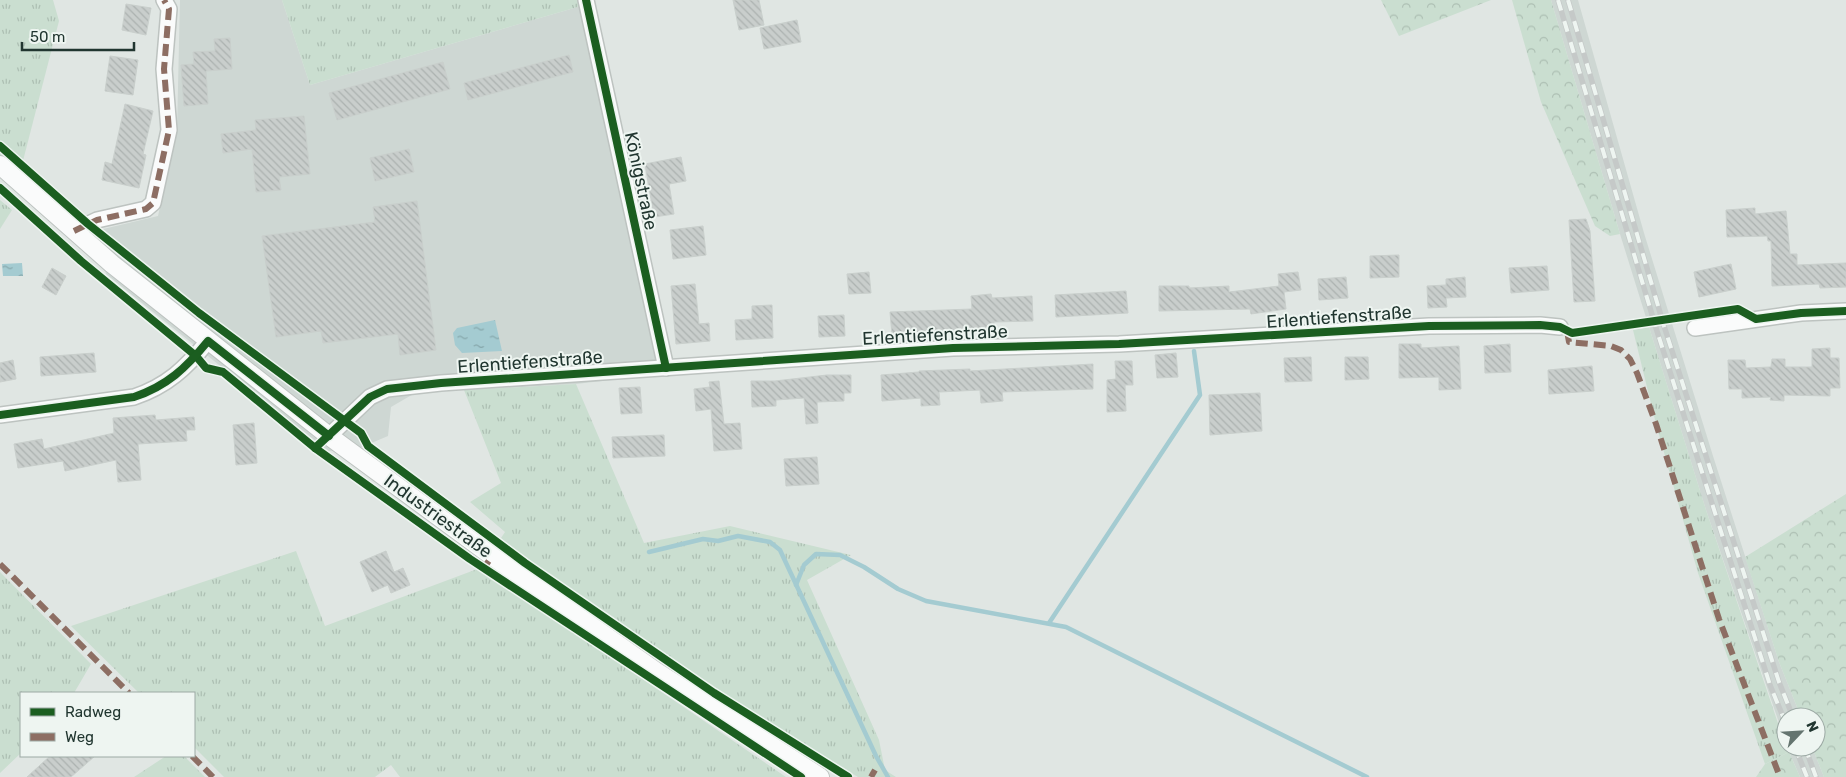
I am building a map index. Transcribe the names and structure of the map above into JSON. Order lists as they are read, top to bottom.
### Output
{
  "streets": {
    "street": ["Königstraße", "Erlentiefenstraße", "Industriestraße"]
  },
  "crossings": [
    ["Königstraße", "Erlentiefenstraße"],
    ["Erlentiefenstraße", "Industriestraße"]
  ],
  "legend": ["Radweg", "Weg"],
  "scale_bar": "50 m",
  "north": "top right"
}
